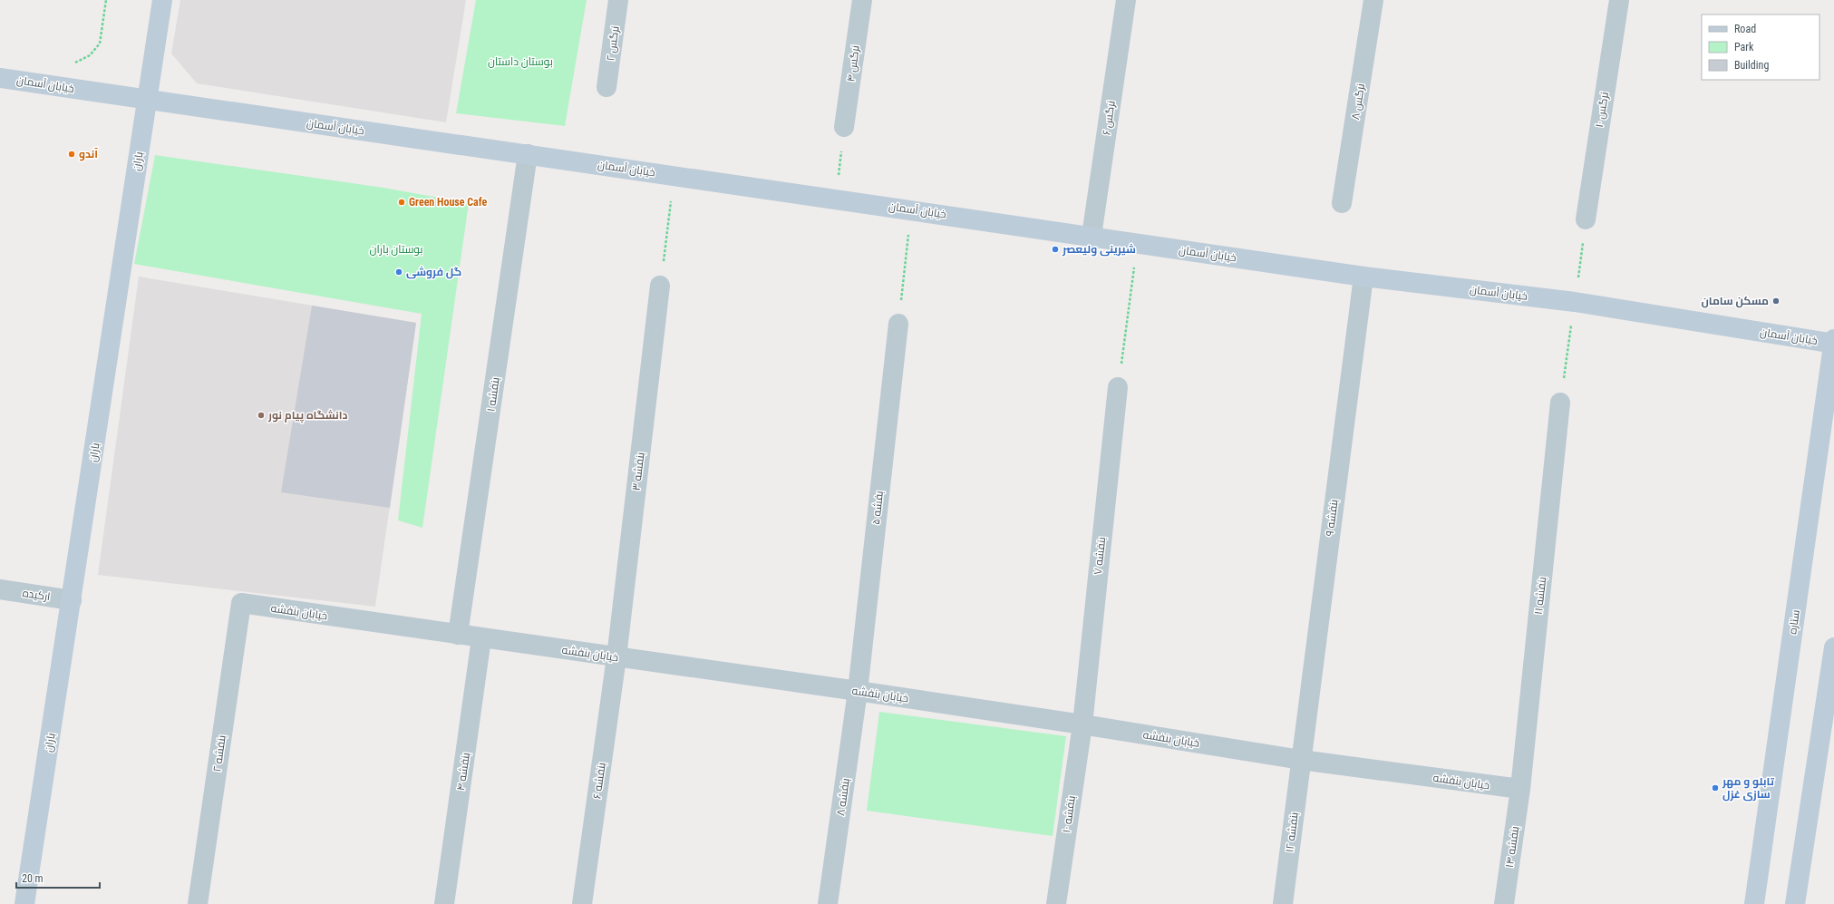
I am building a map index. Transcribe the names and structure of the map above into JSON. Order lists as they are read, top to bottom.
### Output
{
  "streets": {
    "street": [
      "نرگس ۲",
      "نرگس ۴",
      "خیابان آسمان",
      "نرگس ۸",
      "نرگس ۱۰",
      "نرگس ۶",
      "باران",
      "بنفشه ۱",
      "بنفشه ۳",
      "بفشه ۵",
      "بنفشه ۹",
      "بنفشه ۷",
      "ارکیده",
      "بنفشه ۱۱",
      "خیابان بنفشه",
      "ستاره",
      "بنفشه ۲",
      "بنفشه ۴",
      "بنفشه ۶",
      "بنفشه ۸",
      "بنفشه ۱۰",
      "بنفشه ۱۲",
      "بنفشه ۱۴"
    ]
  },
  "crossings": [
    ["خیابان آسمان", "نرگس ۶"],
    ["خیابان آسمان", "باران"],
    ["خیابان آسمان", "بنفشه ۱"],
    ["خیابان آسمان", "بنفشه ۹"],
    ["خیابان آسمان", "ستاره"],
    ["باران", "ارکیده"],
    ["بنفشه ۱", "خیابان بنفشه"],
    ["بنفشه ۳", "خیابان بنفشه"],
    ["بنفشه ۳", "بنفشه ۶"],
    ["بفشه ۵", "خیابان بنفشه"],
    ["بفشه ۵", "بنفشه ۸"],
    ["بنفشه ۹", "خیابان بنفشه"],
    ["بنفشه ۹", "بنفشه ۱۲"],
    ["بنفشه ۷", "خیابان بنفشه"],
    ["بنفشه ۷", "بنفشه ۱۰"],
    ["بنفشه ۱۱", "خیابان بنفشه"],
    ["بنفشه ۱۱", "بنفشه ۱۴"],
    ["خیابان بنفشه", "بنفشه ۲"],
    ["خیابان بنفشه", "بنفشه ۴"],
    ["خیابان بنفشه", "بنفشه ۶"],
    ["خیابان بنفشه", "بنفشه ۸"],
    ["خیابان بنفشه", "بنفشه ۱۰"],
    ["خیابان بنفشه", "بنفشه ۱۲"],
    ["خیابان بنفشه", "بنفشه ۱۴"]
  ],
  "parks": ["بوستان داستان", "بوستان باران"],
  "places": [
    "آندو",
    "Green House Cafe",
    "شیرینی ولیعصر",
    "گل فروشی",
    "مسکن سامان",
    "دانشگاه پیام نور",
    "تابلو و مهر سازی غزل"
  ],
  "legend": ["Road", "Park", "Building"],
  "scale_bar": "20 m"
}
